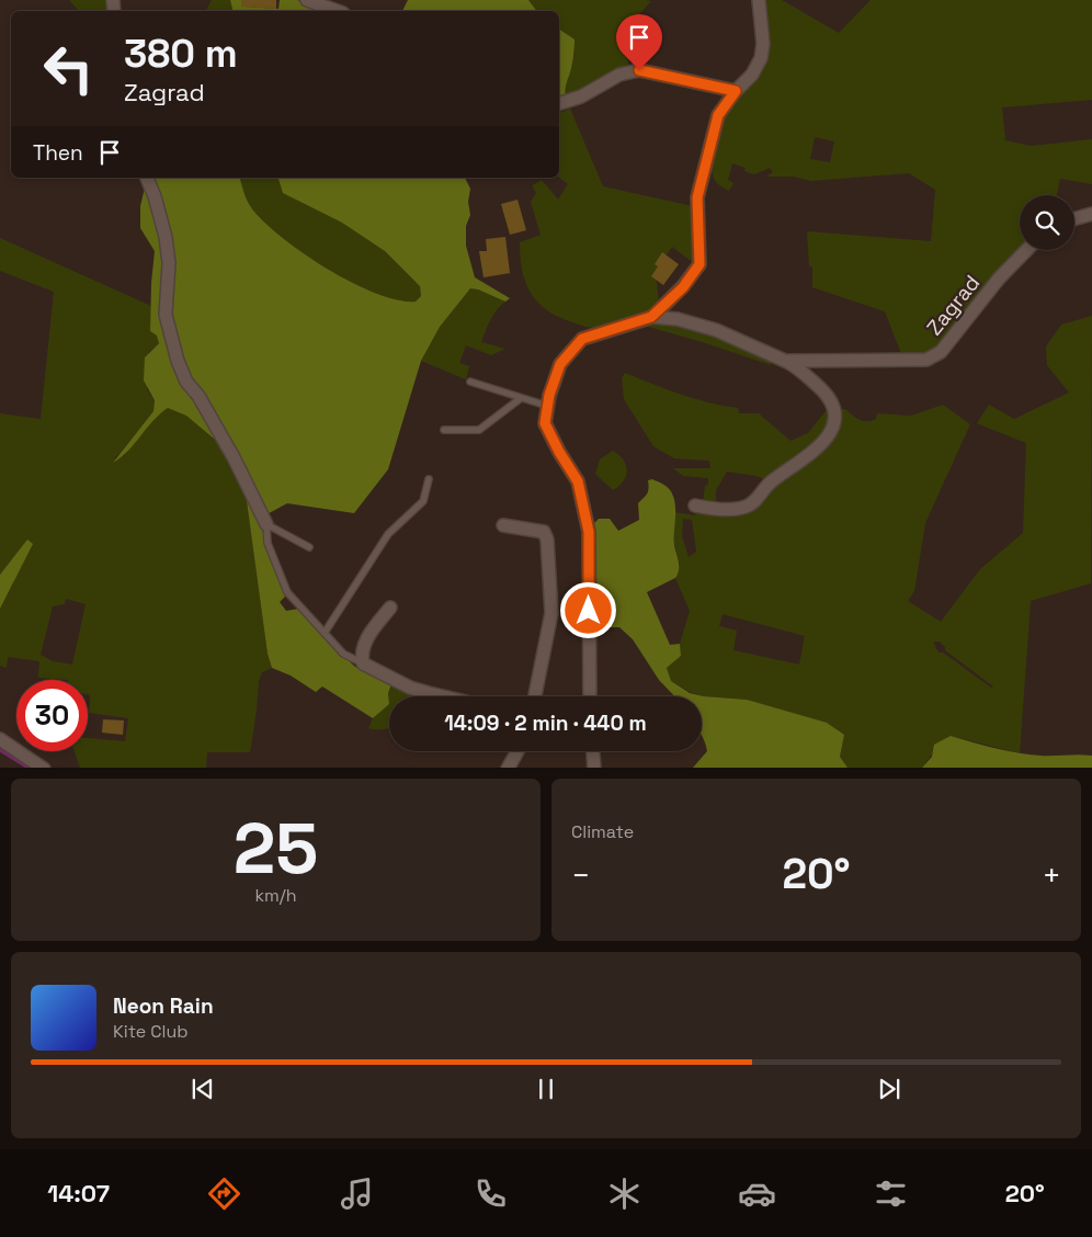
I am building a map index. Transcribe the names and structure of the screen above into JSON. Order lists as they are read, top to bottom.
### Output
{
  "streets": {
    "street": ["Zagrad"]
  },
  "page": {
    "turn": ["380 m", "Zagrad"],
    "then": "Then",
    "limit": "30",
    "trip": "14:09 · 2 min · 440 m",
    "tile": [
      ["25", "km/h"],
      "Climate"
    ],
    "heat": ["−", "20°", "+"],
    "song": ["Neon Rain", "Kite Club"],
    "tabs": ["14:07", "20°"]
  }
}
